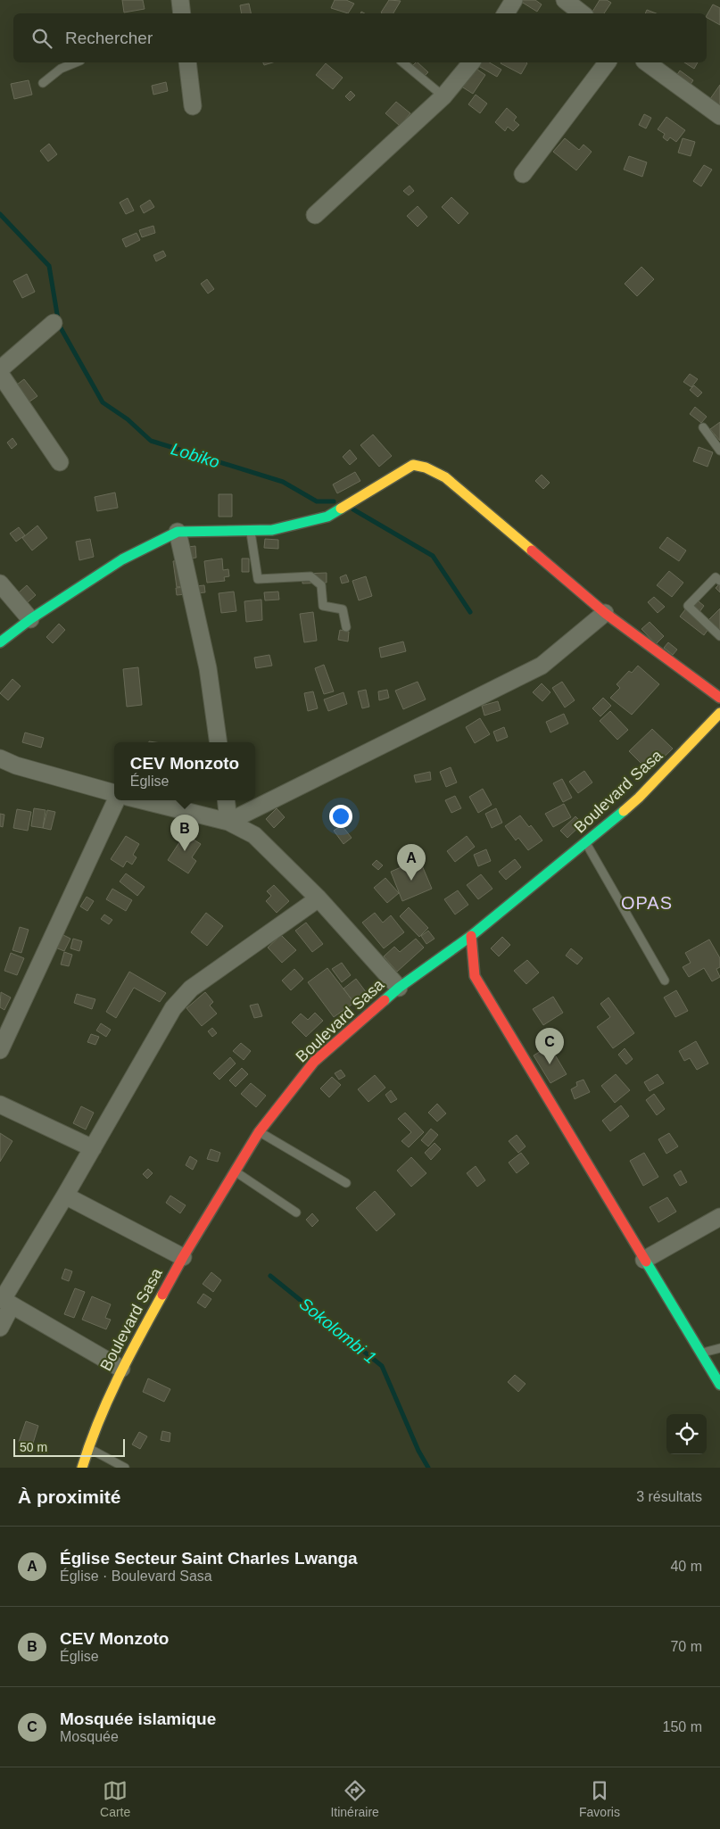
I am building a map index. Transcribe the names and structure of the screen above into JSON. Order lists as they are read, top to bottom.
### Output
{
  "streets": {
    "street": ["Boulevard Sasa"]
  },
  "districts": ["OPAS"],
  "water": ["Lobiko", "Sokolombi 1"],
  "scale_bar": "50 m",
  "page": {
    "search": "Rechercher",
    "popup": ["CEV Monzoto", "Église"],
    "pins": ["B", "A", "C"],
    "scale": "50 m",
    "heading": ["À proximité", "3 résultats"],
    "list": [
      {
        "mark": "A",
        "name": "Église Secteur Saint Charles Lwanga",
        "note": "Église · Boulevard Sasa",
        "value": "40 m"
      },
      {
        "mark": "B",
        "name": "CEV Monzoto",
        "note": "Église",
        "value": "70 m"
      },
      {
        "mark": "C",
        "name": "Mosquée islamique",
        "note": "Mosquée",
        "value": "150 m"
      }
    ],
    "nav": ["Carte", "Itinéraire", "Favoris"]
  }
}
